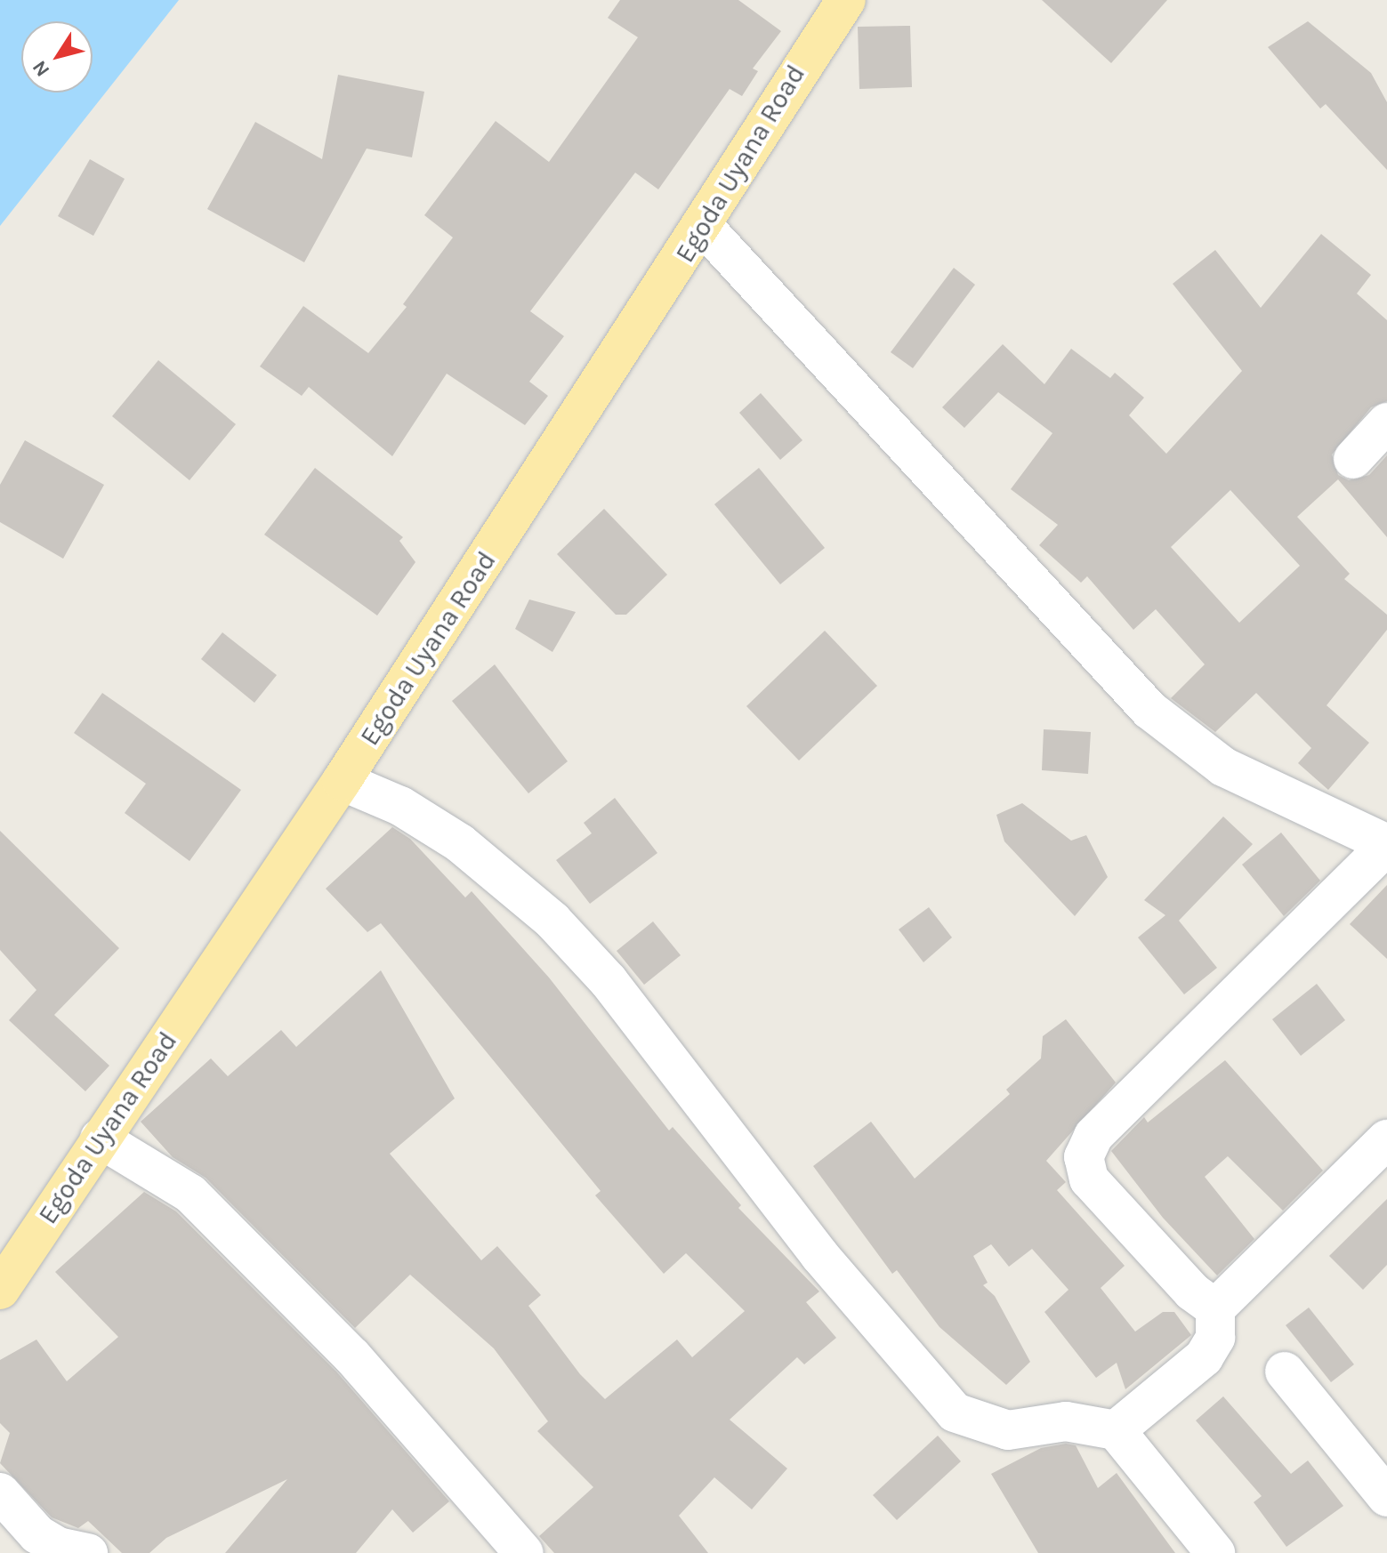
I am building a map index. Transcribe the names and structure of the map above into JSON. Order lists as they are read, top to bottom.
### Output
{
  "streets": {
    "main road": ["Egoda Uyana Road"]
  },
  "north": "bottom left"
}
